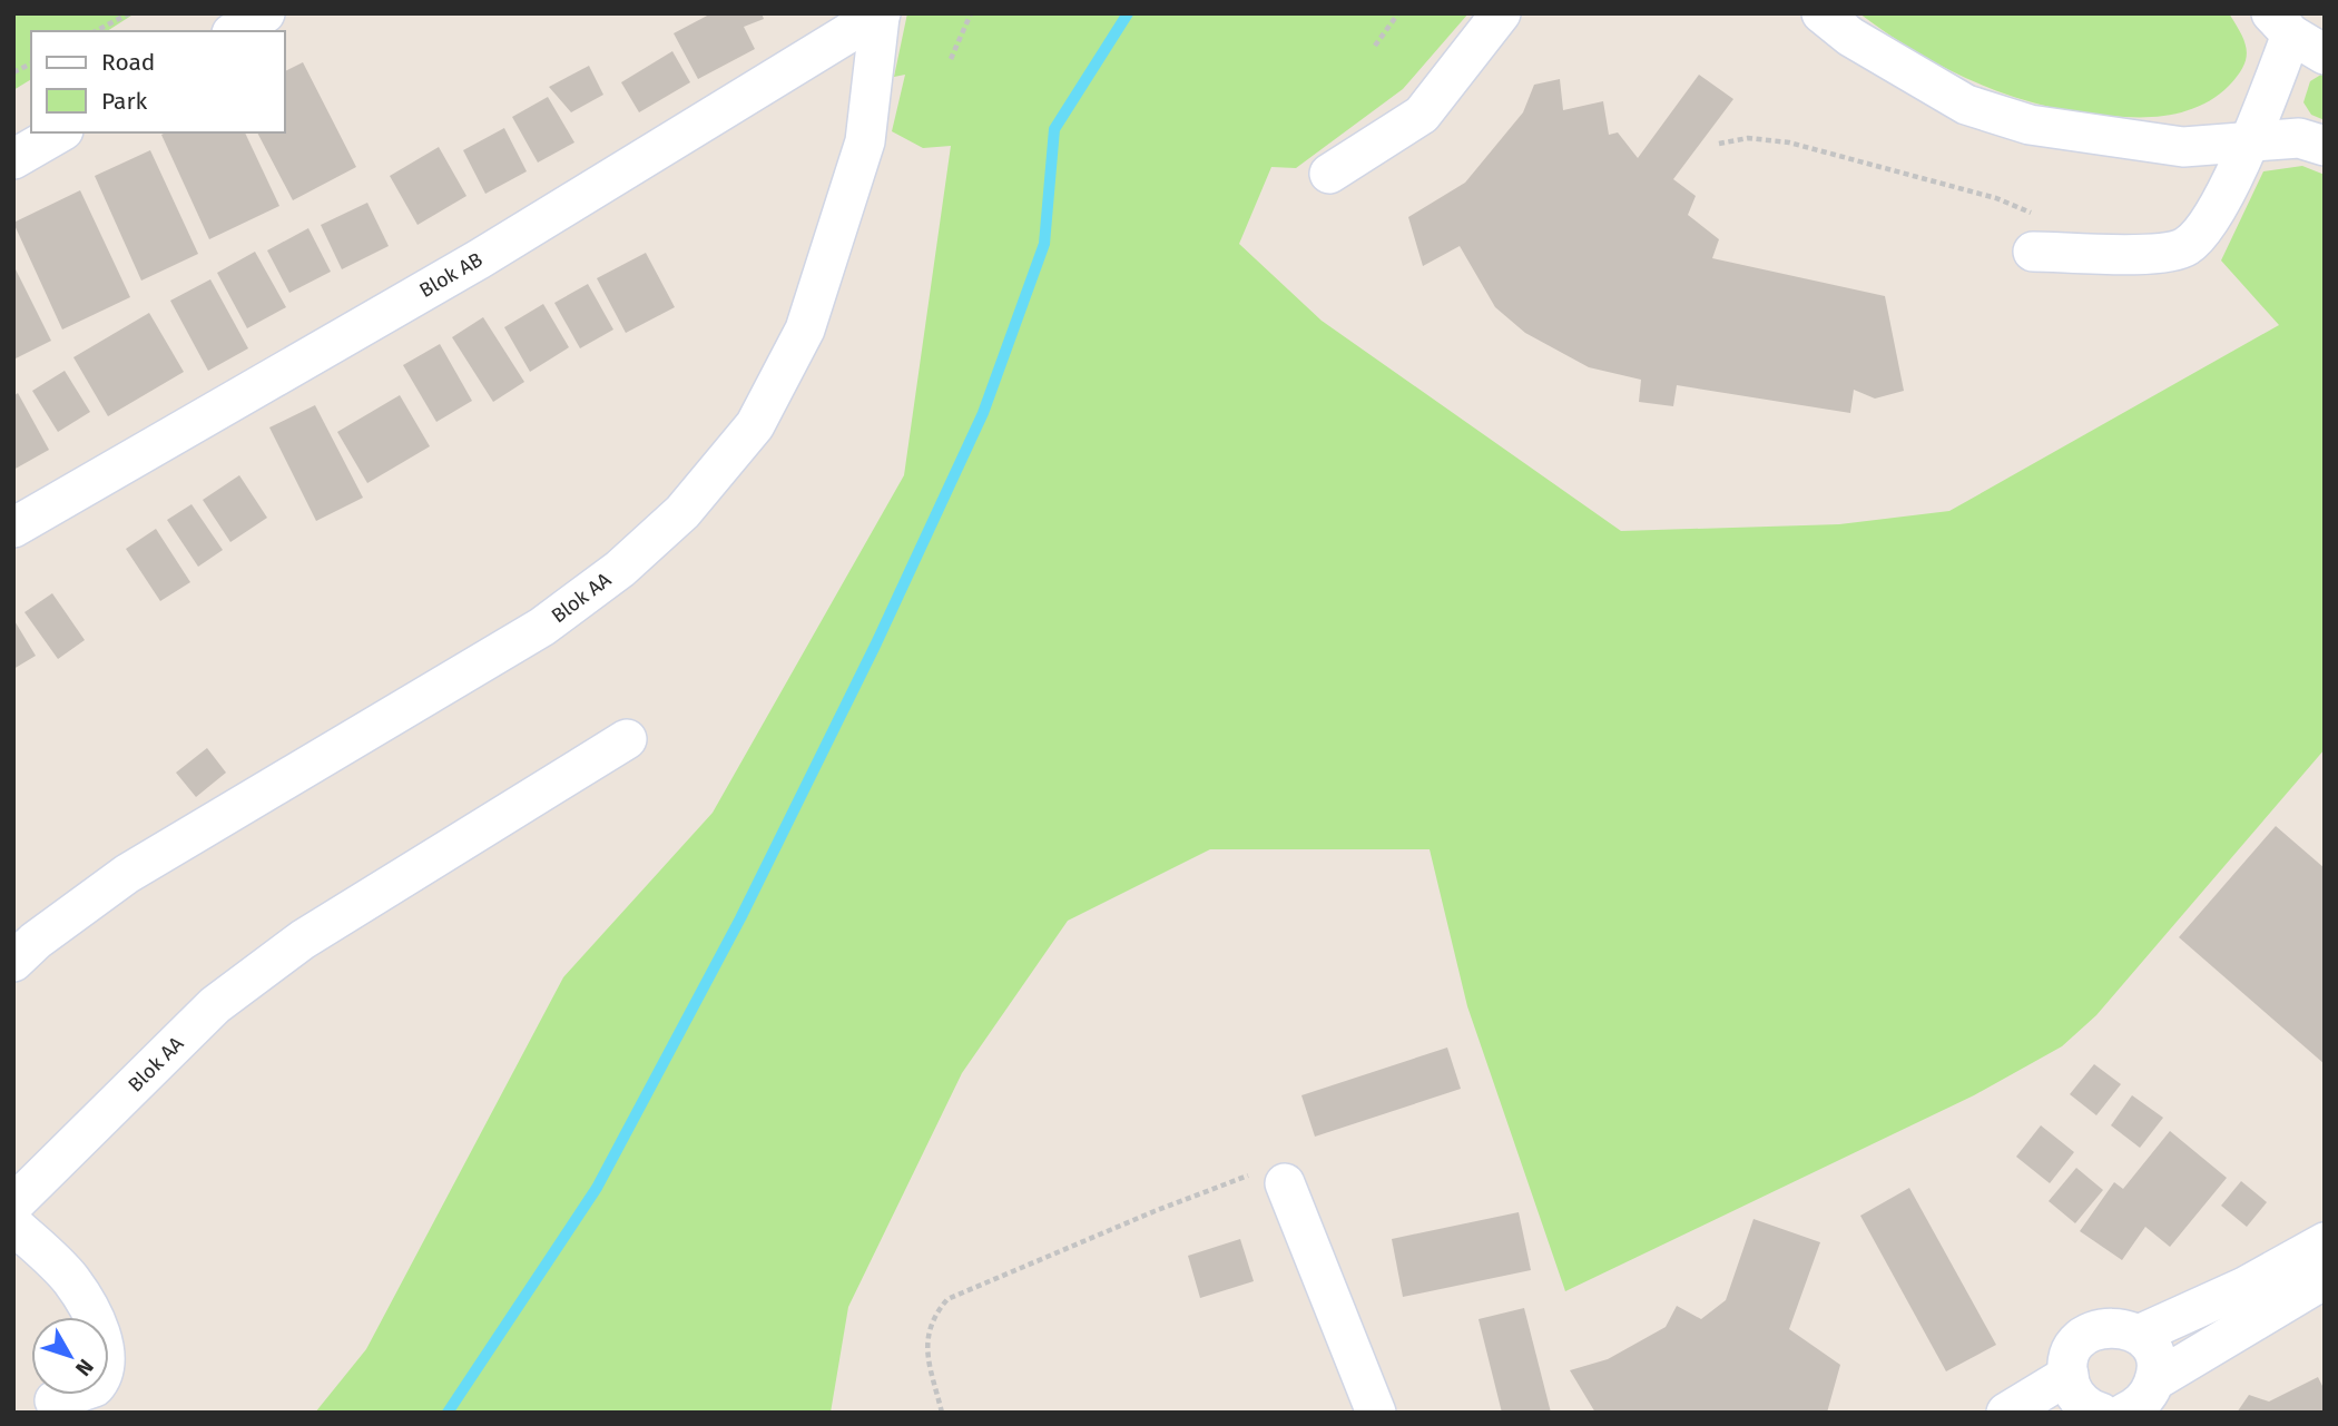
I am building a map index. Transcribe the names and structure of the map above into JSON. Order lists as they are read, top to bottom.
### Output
{
  "streets": {
    "street": ["Blok AB", "Blok AA"]
  },
  "crossings": [
    ["Blok AB", "Blok AA"]
  ],
  "legend": ["Road", "Park"],
  "north": "bottom right"
}
